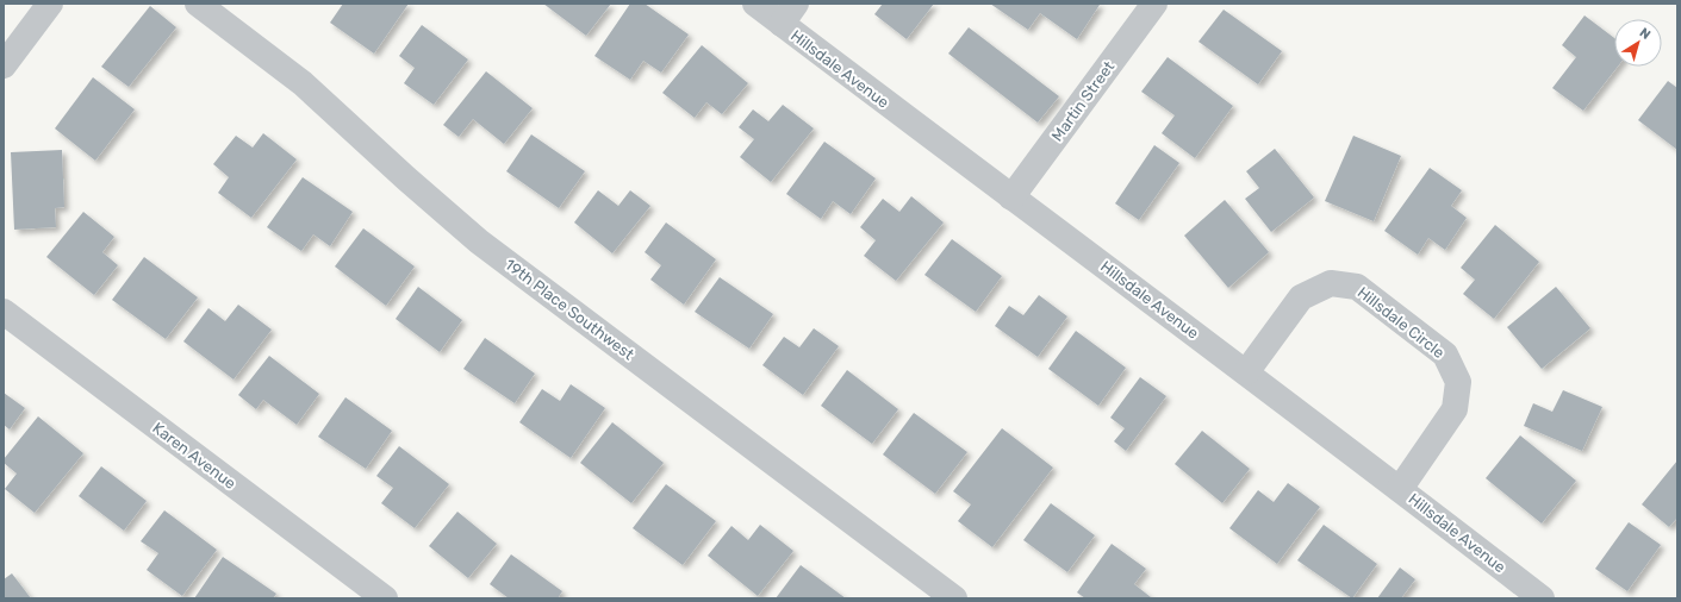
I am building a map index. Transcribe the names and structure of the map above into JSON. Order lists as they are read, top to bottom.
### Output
{
  "streets": {
    "street": [
      "Hillsdale Avenue",
      "Martin Street",
      "19th Place Southwest",
      "Hillsdale Circle",
      "Karen Avenue"
    ]
  },
  "crossings": [
    ["Hillsdale Avenue", "Martin Street"],
    ["Hillsdale Avenue", "Hillsdale Circle"]
  ],
  "north": "top right"
}
